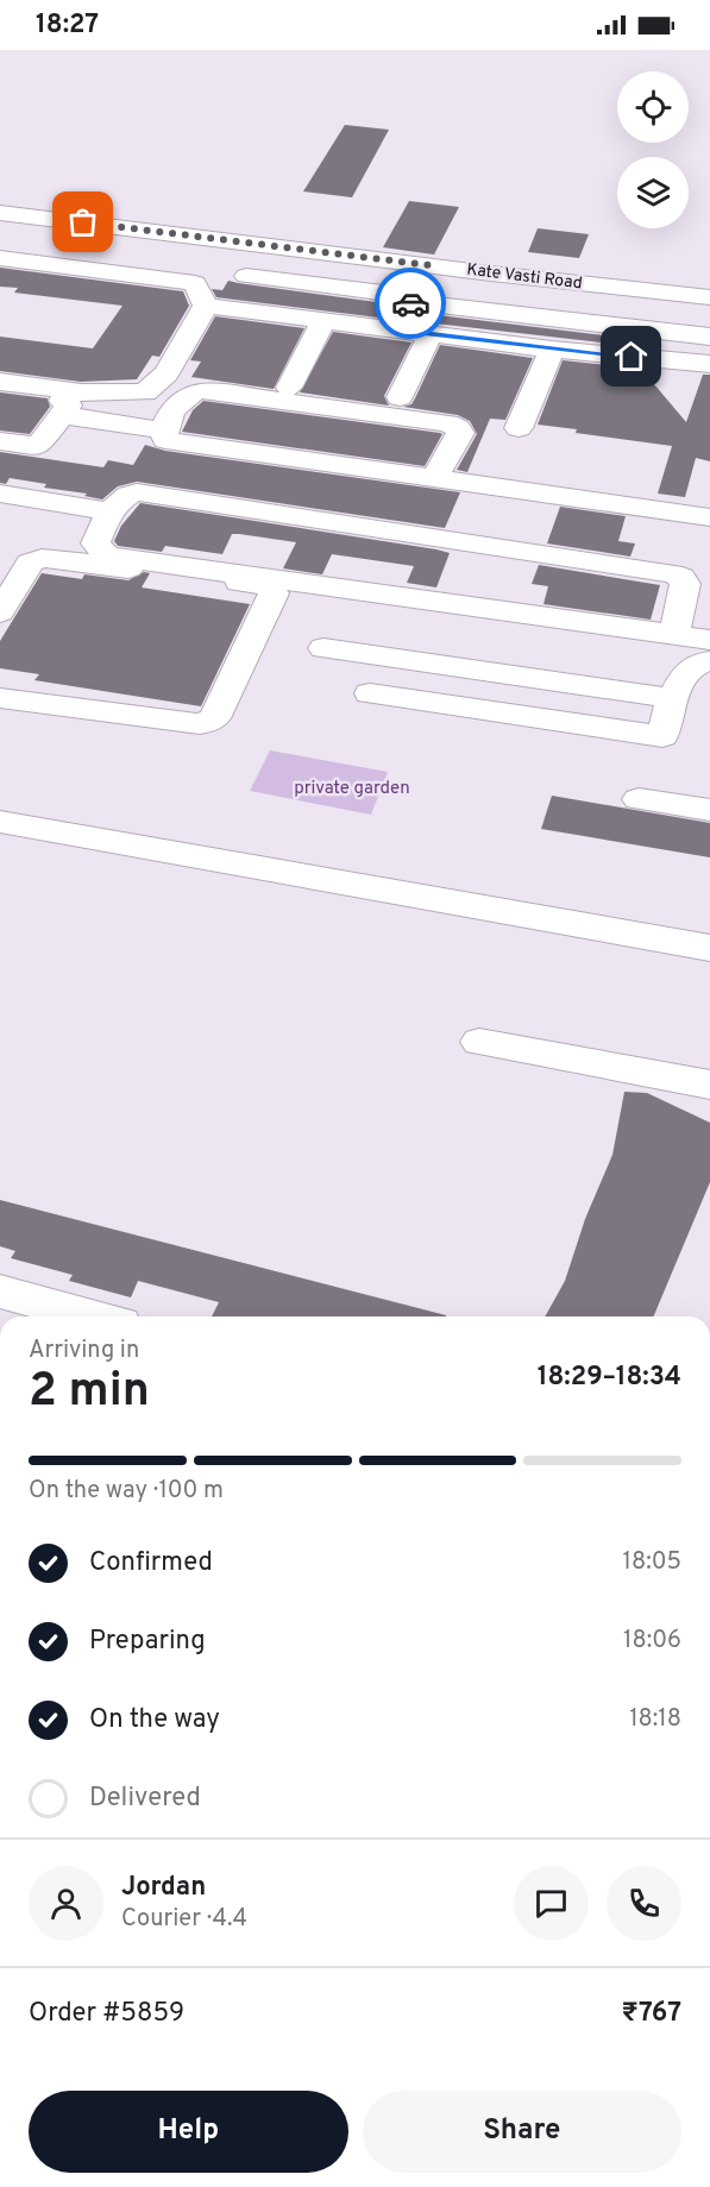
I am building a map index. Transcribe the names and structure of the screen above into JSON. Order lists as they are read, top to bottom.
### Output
{
  "streets": {
    "street": ["Kate Vasti Road"]
  },
  "parks": ["private garden"],
  "page": {
    "status": "18:27",
    "heading": ["2 min", "Arriving in", "18:29–18:34"],
    "panel": [
      "Jordan",
      "Courier · 4.4",
      "Order #5859",
      "₹767"
    ],
    "bar": "On the way · 100 m",
    "list": [
      ["Confirmed", "18:05"],
      ["Preparing", "18:06"],
      ["On the way", "18:18"],
      "Delivered"
    ],
    "buttons": ["Help", "Share"]
  }
}
